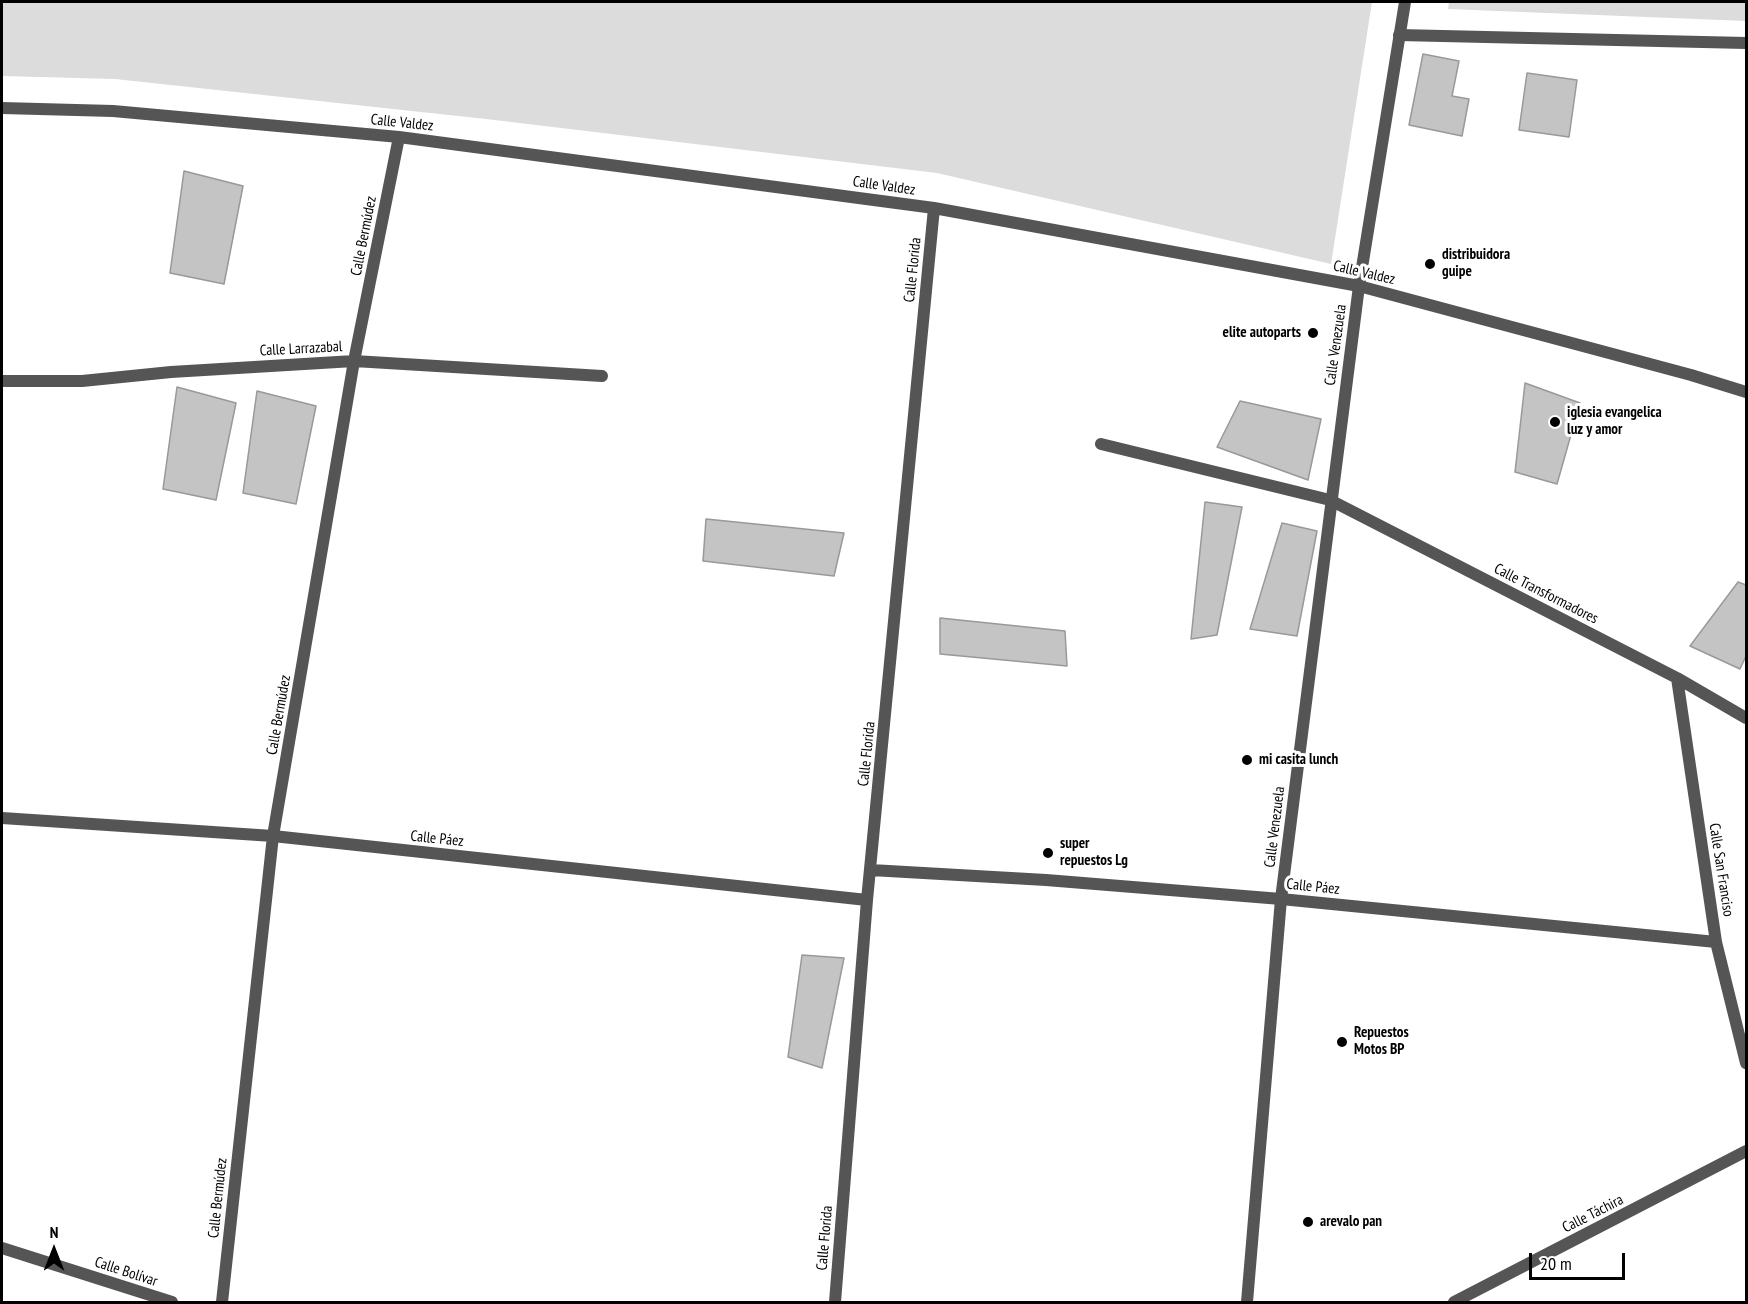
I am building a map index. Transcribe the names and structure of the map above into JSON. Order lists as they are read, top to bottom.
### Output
{
  "streets": {
    "street": [
      "Calle Valdez",
      "Calle Bermúdez",
      "Calle Florida",
      "Calle Venezuela",
      "Calle Larrazabal",
      "Calle Transformadores",
      "Calle Páez",
      "Calle San Franciso",
      "Calle Táchira",
      "Calle Bolívar"
    ]
  },
  "crossings": [
    ["Calle Valdez", "Calle Bermúdez"],
    ["Calle Valdez", "Calle Florida"],
    ["Calle Valdez", "Calle Venezuela"],
    ["Calle Bermúdez", "Calle Larrazabal"],
    ["Calle Bermúdez", "Calle Páez"],
    ["Calle Florida", "Calle Páez"],
    ["Calle Venezuela", "Calle Transformadores"],
    ["Calle Venezuela", "Calle Páez"],
    ["Calle Transformadores", "Calle San Franciso"],
    ["Calle Páez", "Calle San Franciso"]
  ],
  "places": [
    "distribuidora guipe",
    "elite autoparts",
    "iglesia evangelica luz y amor",
    "mi casita lunch",
    "super repuestos Lg",
    "Repuestos Motos BP",
    "arevalo pan"
  ],
  "scale_bar": "20 m",
  "north": "top"
}
